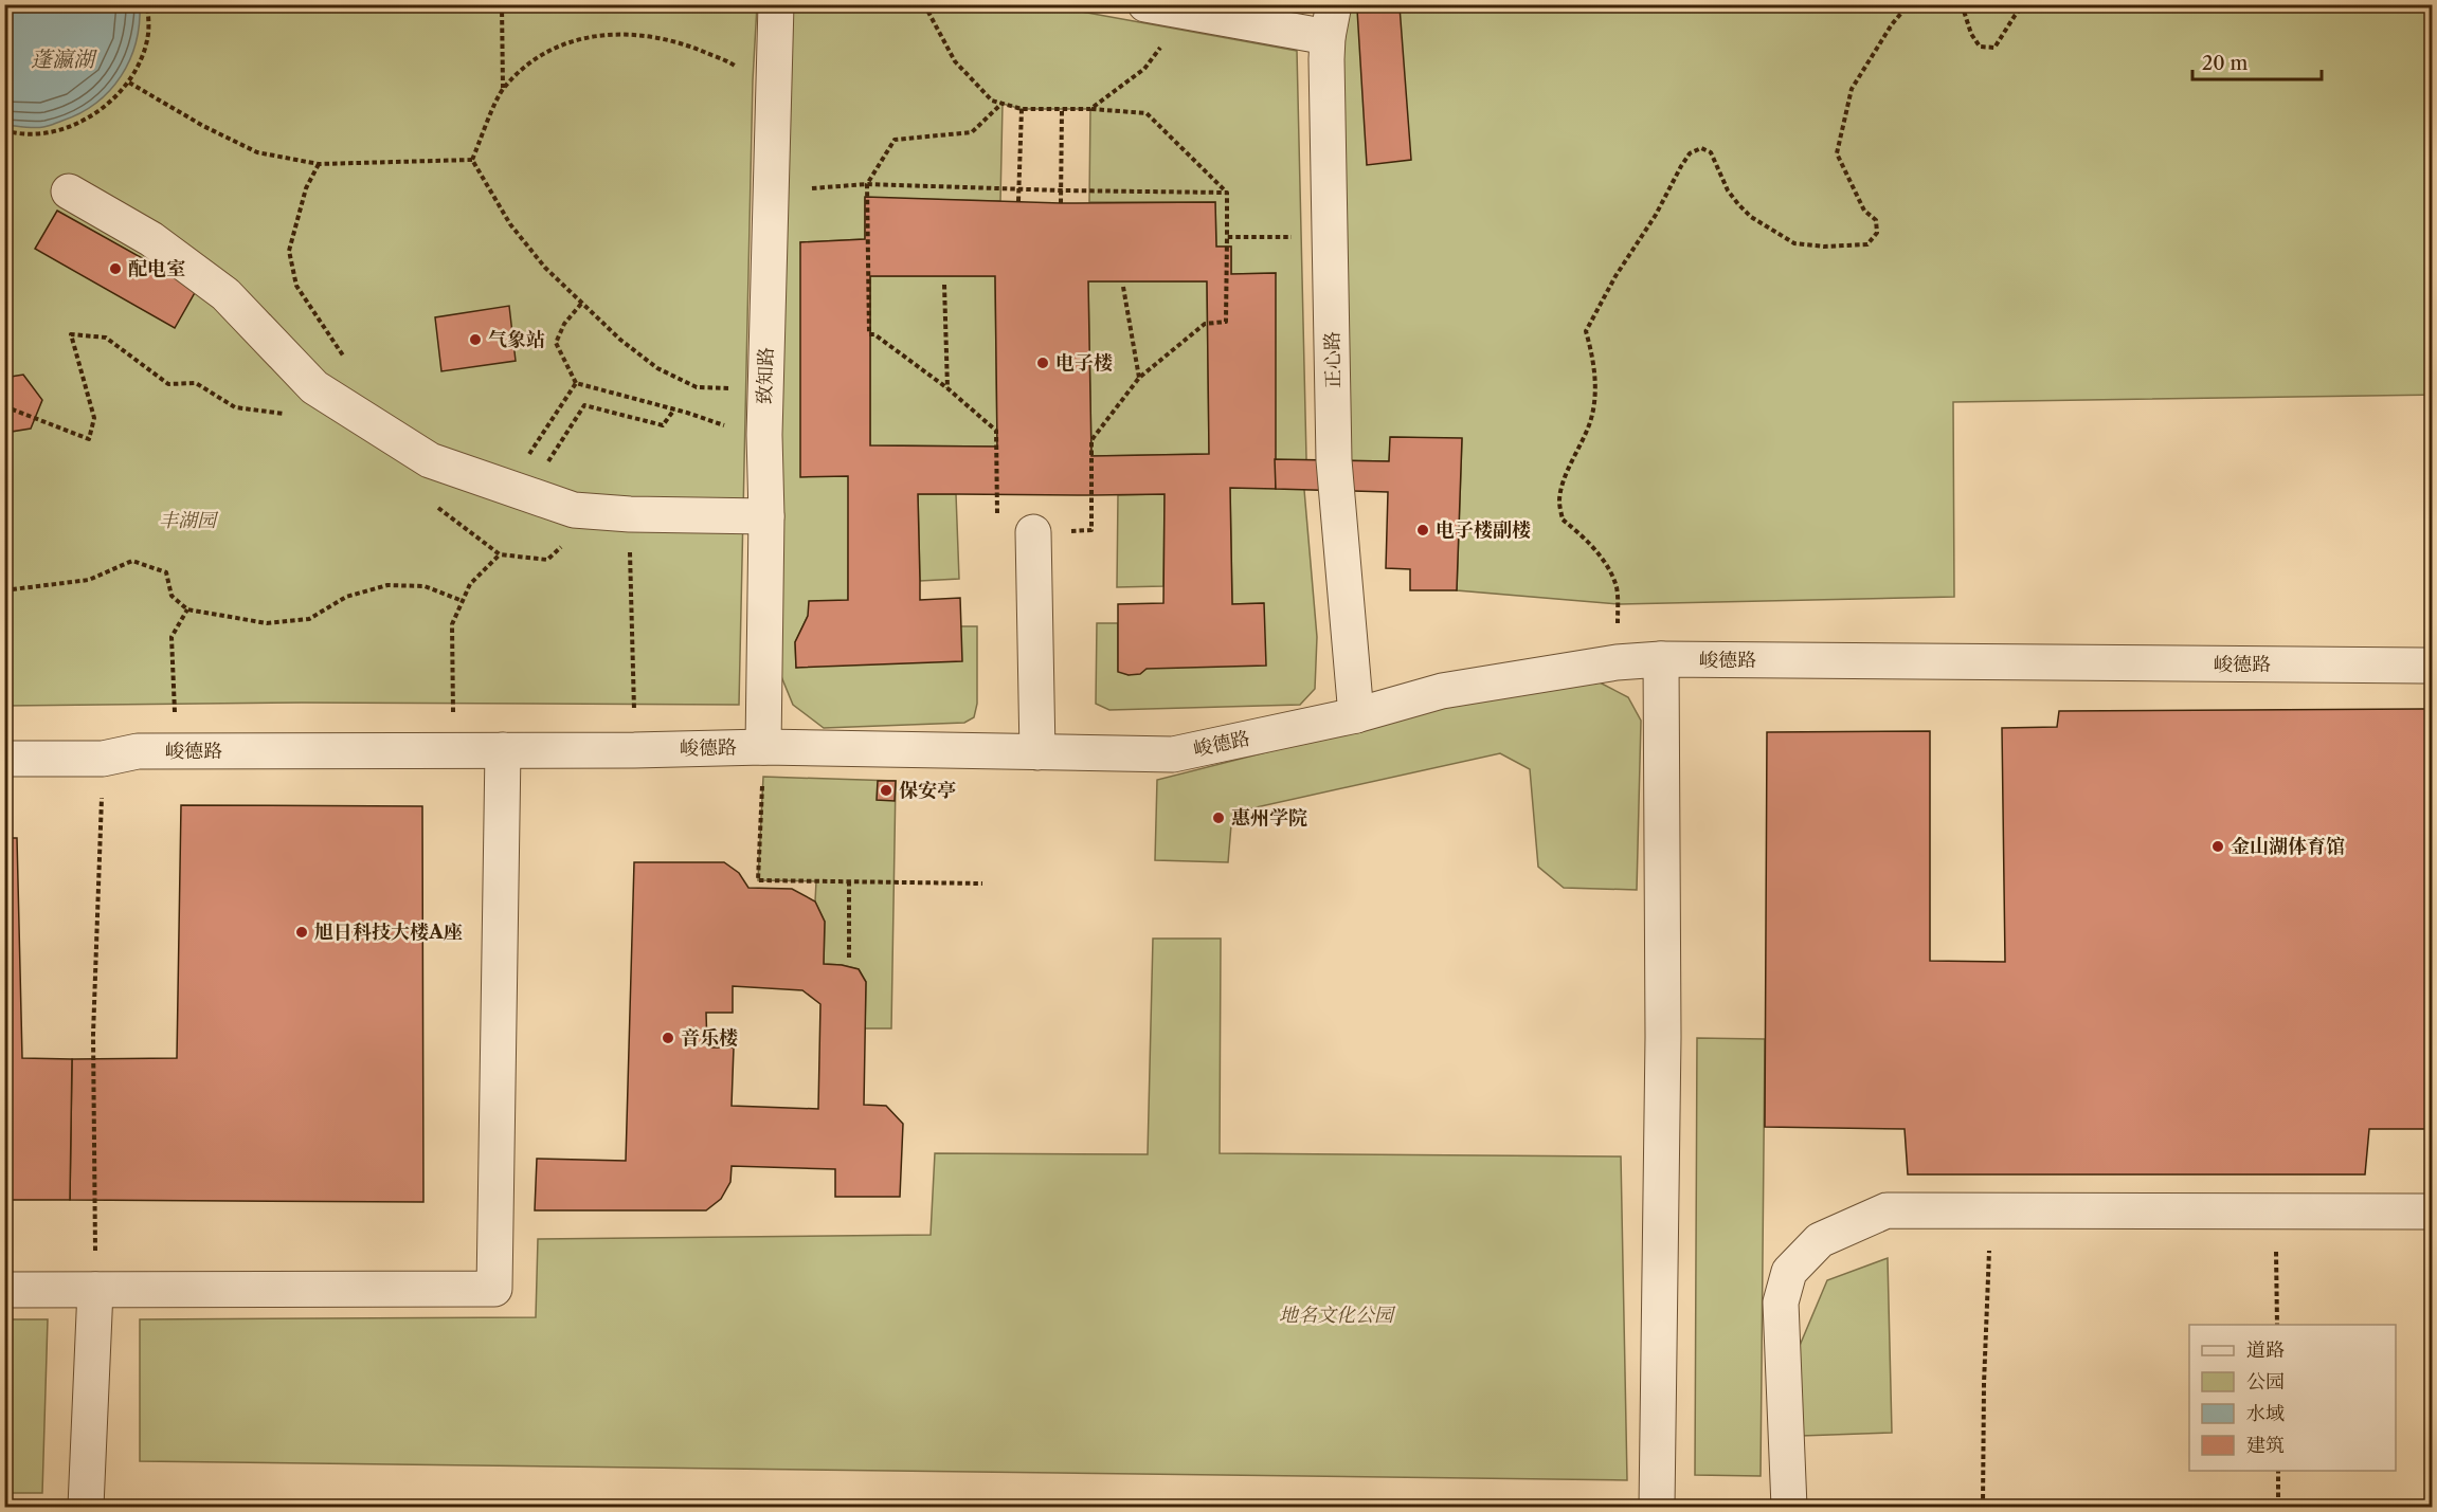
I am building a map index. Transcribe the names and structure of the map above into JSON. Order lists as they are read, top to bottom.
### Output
{
  "streets": {
    "street": ["正心路", "致知路", "峻德路"]
  },
  "crossings": [
    ["正心路", "峻德路"],
    ["致知路", "峻德路"]
  ],
  "water": ["蓬瀛湖"],
  "parks": ["丰湖园", "地名文化公园"],
  "places": [
    "配电室",
    "气象站",
    "电子楼",
    "电子楼副楼",
    "保安亭",
    "惠州学院",
    "金山湖体育馆",
    "旭日科技大楼A座",
    "音乐楼"
  ],
  "legend": [
    "道路",
    "公园",
    "水域",
    "建筑"
  ],
  "scale_bar": "20 m"
}
